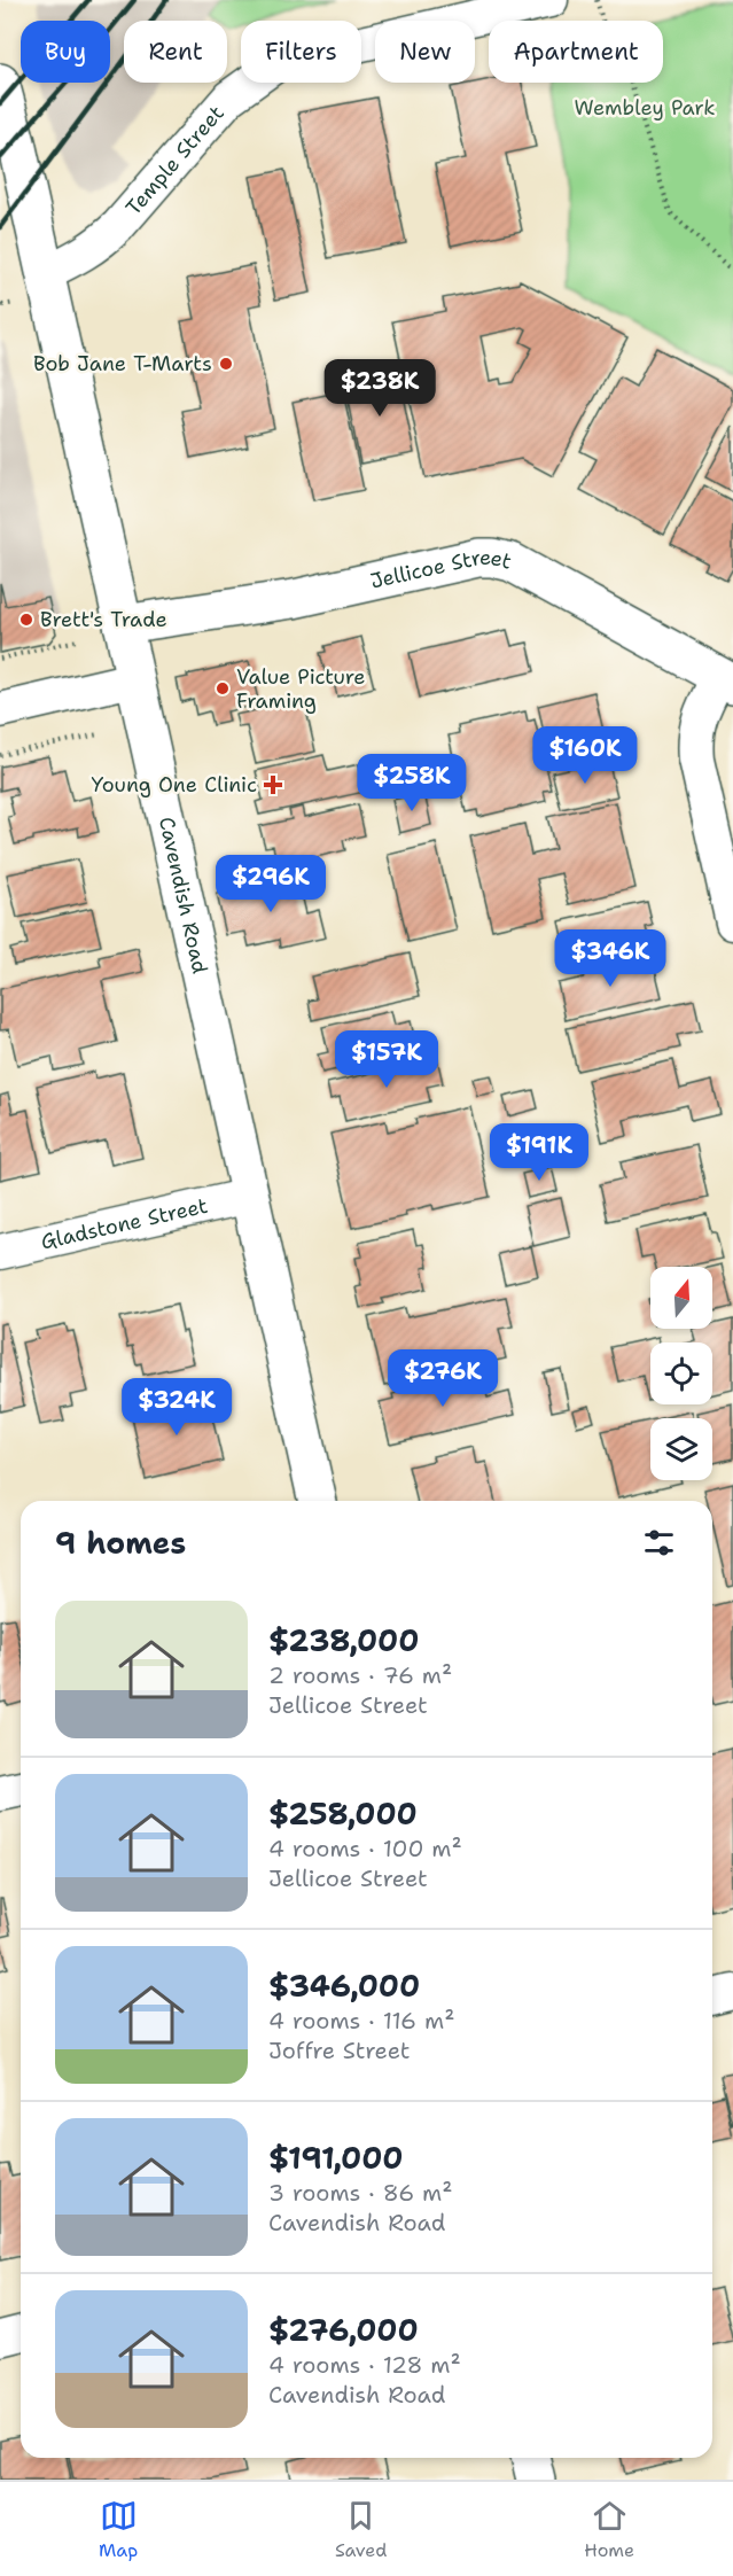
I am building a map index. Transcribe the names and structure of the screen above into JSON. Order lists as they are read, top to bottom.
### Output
{
  "streets": {
    "main road": ["Jellicoe Street", "Cavendish Road"],
    "street": ["Temple Street", "Gladstone Street"]
  },
  "crossings": [
    ["Temple Street", "Cavendish Road"],
    ["Jellicoe Street", "Cavendish Road"],
    ["Cavendish Road", "Gladstone Street"]
  ],
  "parks": ["Wembley Park"],
  "places": {
    "other": ["Bob Jane T-Marts", "Brett's Trade", "Value Picture Framing"],
    "health": ["Young One Clinic"]
  },
  "north": "top",
  "page": {
    "chip": [
      "Buy",
      "Rent",
      "Filters",
      "New",
      "Apartment"
    ],
    "price": [
      "$238K",
      "$160K",
      "$258K",
      "$296K",
      "$346K",
      "$157K",
      "$191K",
      "$276K",
      "$324K"
    ],
    "heading": "9 homes",
    "list": [
      {
        "name": "$238,000",
        "note": "2 rooms · 76 m² · Jellicoe Street"
      },
      {
        "name": "$258,000",
        "note": "4 rooms · 100 m² · Jellicoe Street"
      },
      {
        "name": "$346,000",
        "note": "4 rooms · 116 m² · Joffre Street"
      },
      {
        "name": "$191,000",
        "note": "3 rooms · 86 m² · Cavendish Road"
      },
      {
        "name": "$276,000",
        "note": "4 rooms · 128 m² · Cavendish Road"
      }
    ],
    "tabs": ["Map", "Saved", "Home"]
  }
}
